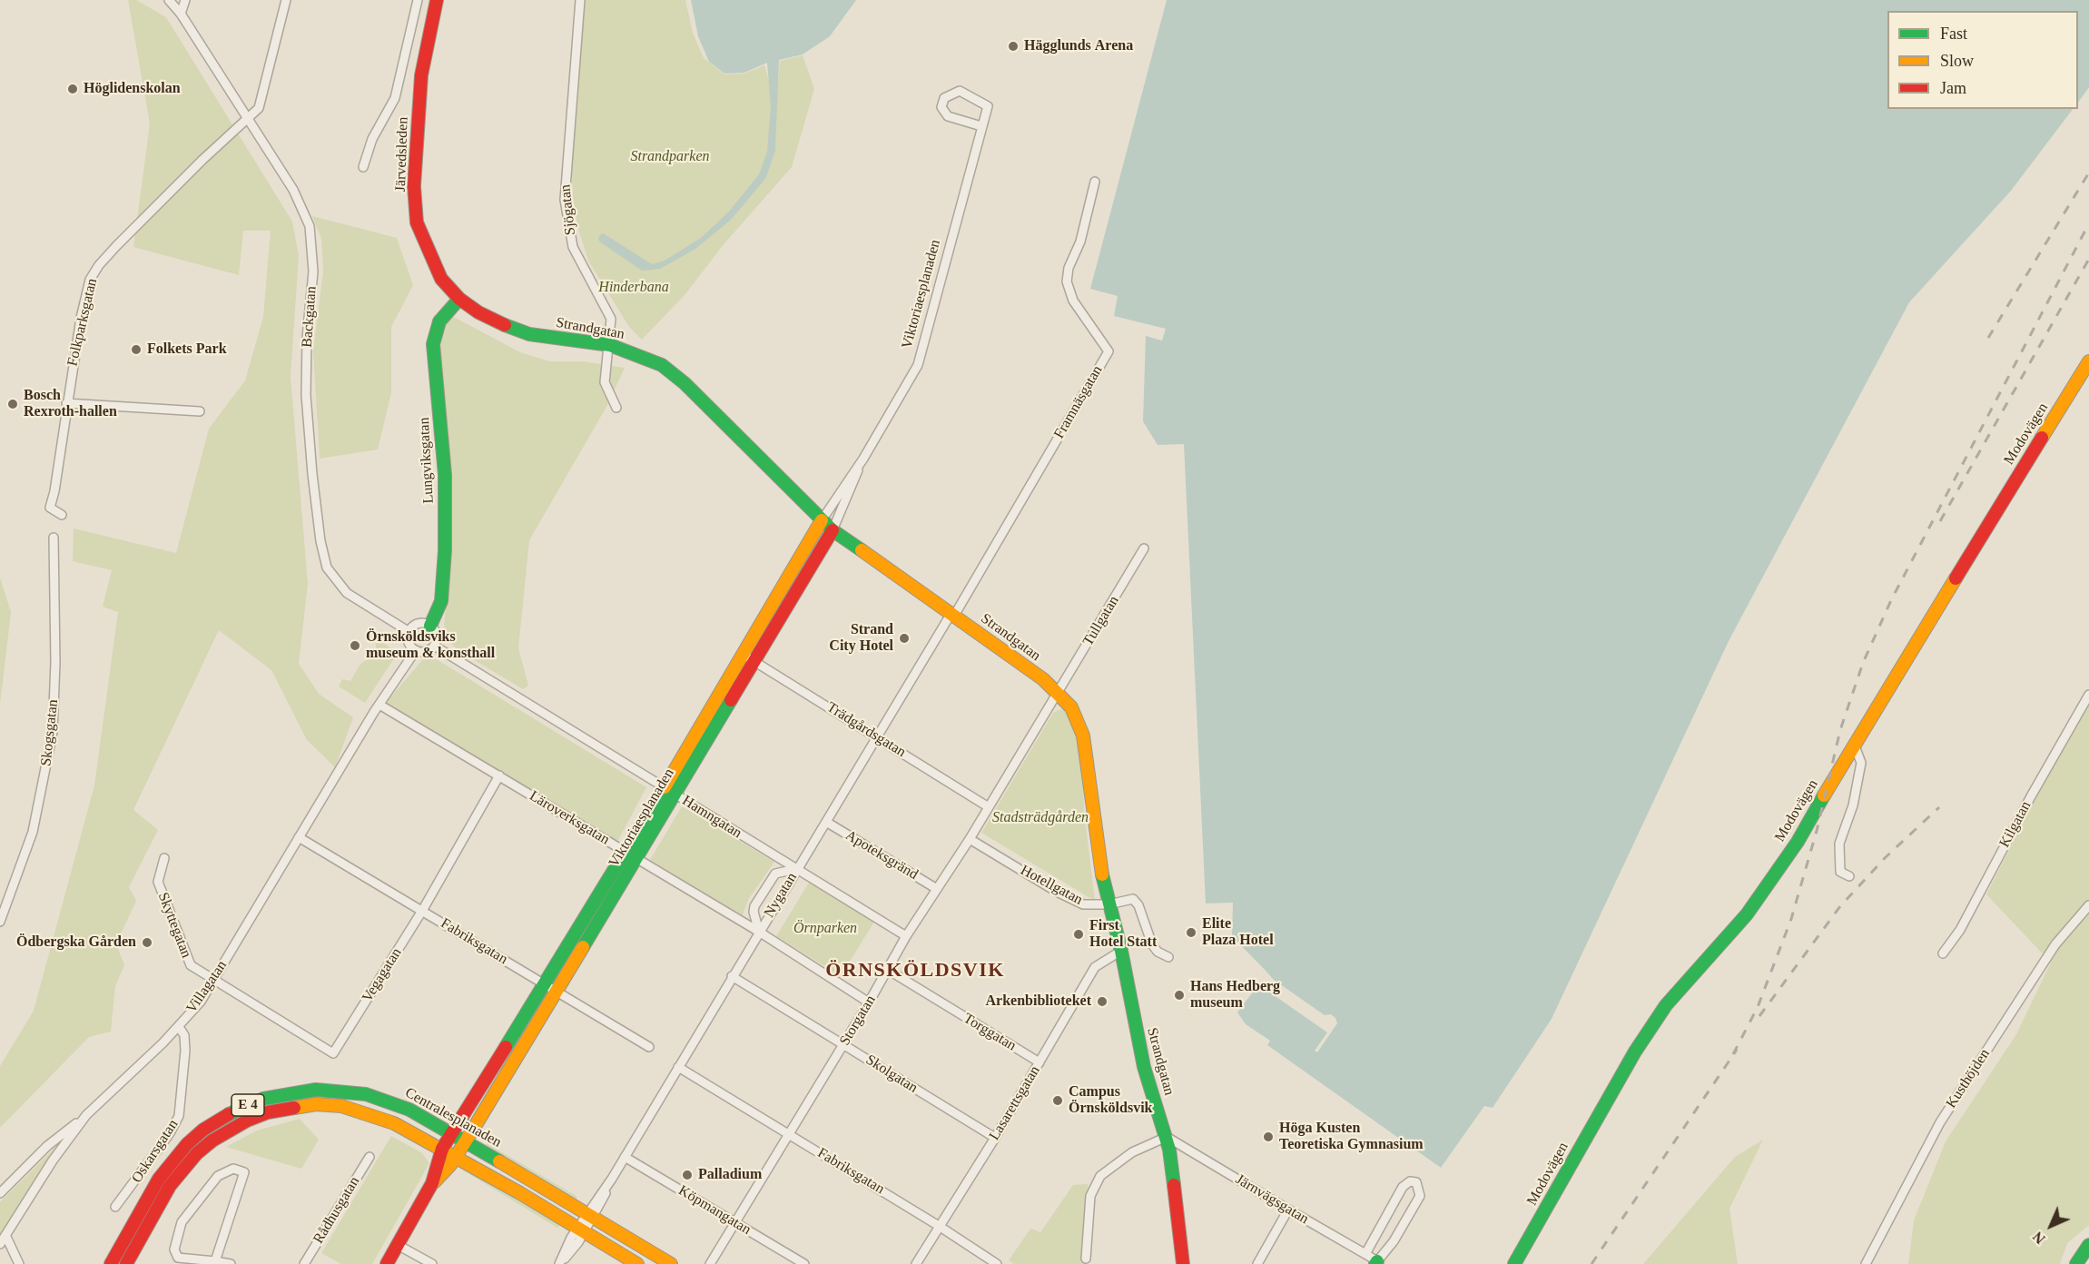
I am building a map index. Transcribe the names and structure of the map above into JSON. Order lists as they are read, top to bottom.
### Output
{
  "streets": {
    "main road": [
      "Järvedsleden",
      "Viktoriaesplanaden",
      "Strandgatan",
      "Modovägen",
      "Lungviksgatan",
      "E 4",
      "Centralesplanaden"
    ],
    "street": [
      "Sjögatan",
      "Backgatan",
      "Folkparksgatan",
      "Framnäsgatan",
      "Tullgatan",
      "Trädgårdsgatan",
      "Skogsgatan",
      "Hamngatan",
      "Läroverksgatan",
      "Kilgatan",
      "Apoteksgränd",
      "Hotellgatan",
      "Nygatan",
      "Skyttegatan",
      "Fabriksgatan",
      "Vegagatan",
      "Villagatan",
      "Storgatan",
      "Torggatan",
      "Skolgatan",
      "Kusthöjden",
      "Lasarettsgatan",
      "Oskarsgatan",
      "Järnvägsgatan",
      "Rådhusgatan",
      "Köpmangatan"
    ]
  },
  "crossings": [
    ["Järvedsleden", "Strandgatan"],
    ["Järvedsleden", "Lungviksgatan"],
    ["Sjögatan", "Strandgatan"],
    ["Viktoriaesplanaden", "Strandgatan"],
    ["Viktoriaesplanaden", "Trädgårdsgatan"],
    ["Viktoriaesplanaden", "Hamngatan"],
    ["Viktoriaesplanaden", "Läroverksgatan"],
    ["Viktoriaesplanaden", "Fabriksgatan"],
    ["Viktoriaesplanaden", "E 4"],
    ["Viktoriaesplanaden", "Centralesplanaden"],
    ["Backgatan", "Folkparksgatan"],
    ["Backgatan", "Lungviksgatan"],
    ["Backgatan", "Hamngatan"],
    ["Strandgatan", "Framnäsgatan"],
    ["Strandgatan", "Lungviksgatan"],
    ["Strandgatan", "Tullgatan"],
    ["Strandgatan", "Hotellgatan"],
    ["Strandgatan", "Nygatan"],
    ["Strandgatan", "Storgatan"],
    ["Strandgatan", "Lasarettsgatan"],
    ["Strandgatan", "Järnvägsgatan"],
    ["Framnäsgatan", "Nygatan"],
    ["Lungviksgatan", "Hamngatan"],
    ["Tullgatan", "Storgatan"],
    ["Trädgårdsgatan", "Nygatan"],
    ["Trädgårdsgatan", "Storgatan"],
    ["Hamngatan", "Nygatan"],
    ["Hamngatan", "Storgatan"],
    ["Läroverksgatan", "Nygatan"],
    ["Läroverksgatan", "Vegagatan"],
    ["Läroverksgatan", "Villagatan"],
    ["Läroverksgatan", "Storgatan"],
    ["Apoteksgränd", "Nygatan"],
    ["Apoteksgränd", "Storgatan"],
    ["Hotellgatan", "Storgatan"],
    ["Nygatan", "Fabriksgatan"],
    ["Nygatan", "Skolgatan"],
    ["Nygatan", "E 4"],
    ["Nygatan", "Centralesplanaden"],
    ["Nygatan", "Köpmangatan"],
    ["Skyttegatan", "Vegagatan"],
    ["Skyttegatan", "Villagatan"],
    ["Fabriksgatan", "Vegagatan"],
    ["Fabriksgatan", "Villagatan"],
    ["Fabriksgatan", "Storgatan"],
    ["Fabriksgatan", "Lasarettsgatan"],
    ["Vegagatan", "Villagatan"],
    ["Villagatan", "Oskarsgatan"],
    ["Storgatan", "Torggatan"],
    ["Storgatan", "Skolgatan"],
    ["Storgatan", "Köpmangatan"],
    ["Torggatan", "Lasarettsgatan"],
    ["Skolgatan", "Lasarettsgatan"]
  ],
  "districts": ["ÖRNSKÖLDSVIK"],
  "parks": [
    "Strandparken",
    "Hinderbana",
    "Stadsträdgården",
    "Örnparken"
  ],
  "places": [
    "Hägglunds Arena",
    "Höglidenskolan",
    "Folkets Park",
    "Bosch Rexroth-hallen",
    "Strand City Hotel",
    "Örnsköldsviks museum & konsthall",
    "Elite Plaza Hotel",
    "First Hotel Statt",
    "Ödbergska Gården",
    "Hans Hedberg museum",
    "Arkenbiblioteket",
    "Campus Örnsköldsvik",
    "Höga Kusten Teoretiska Gymnasium",
    "Palladium"
  ],
  "legend": ["Fast", "Slow", "Jam"],
  "north": "bottom left"
}
